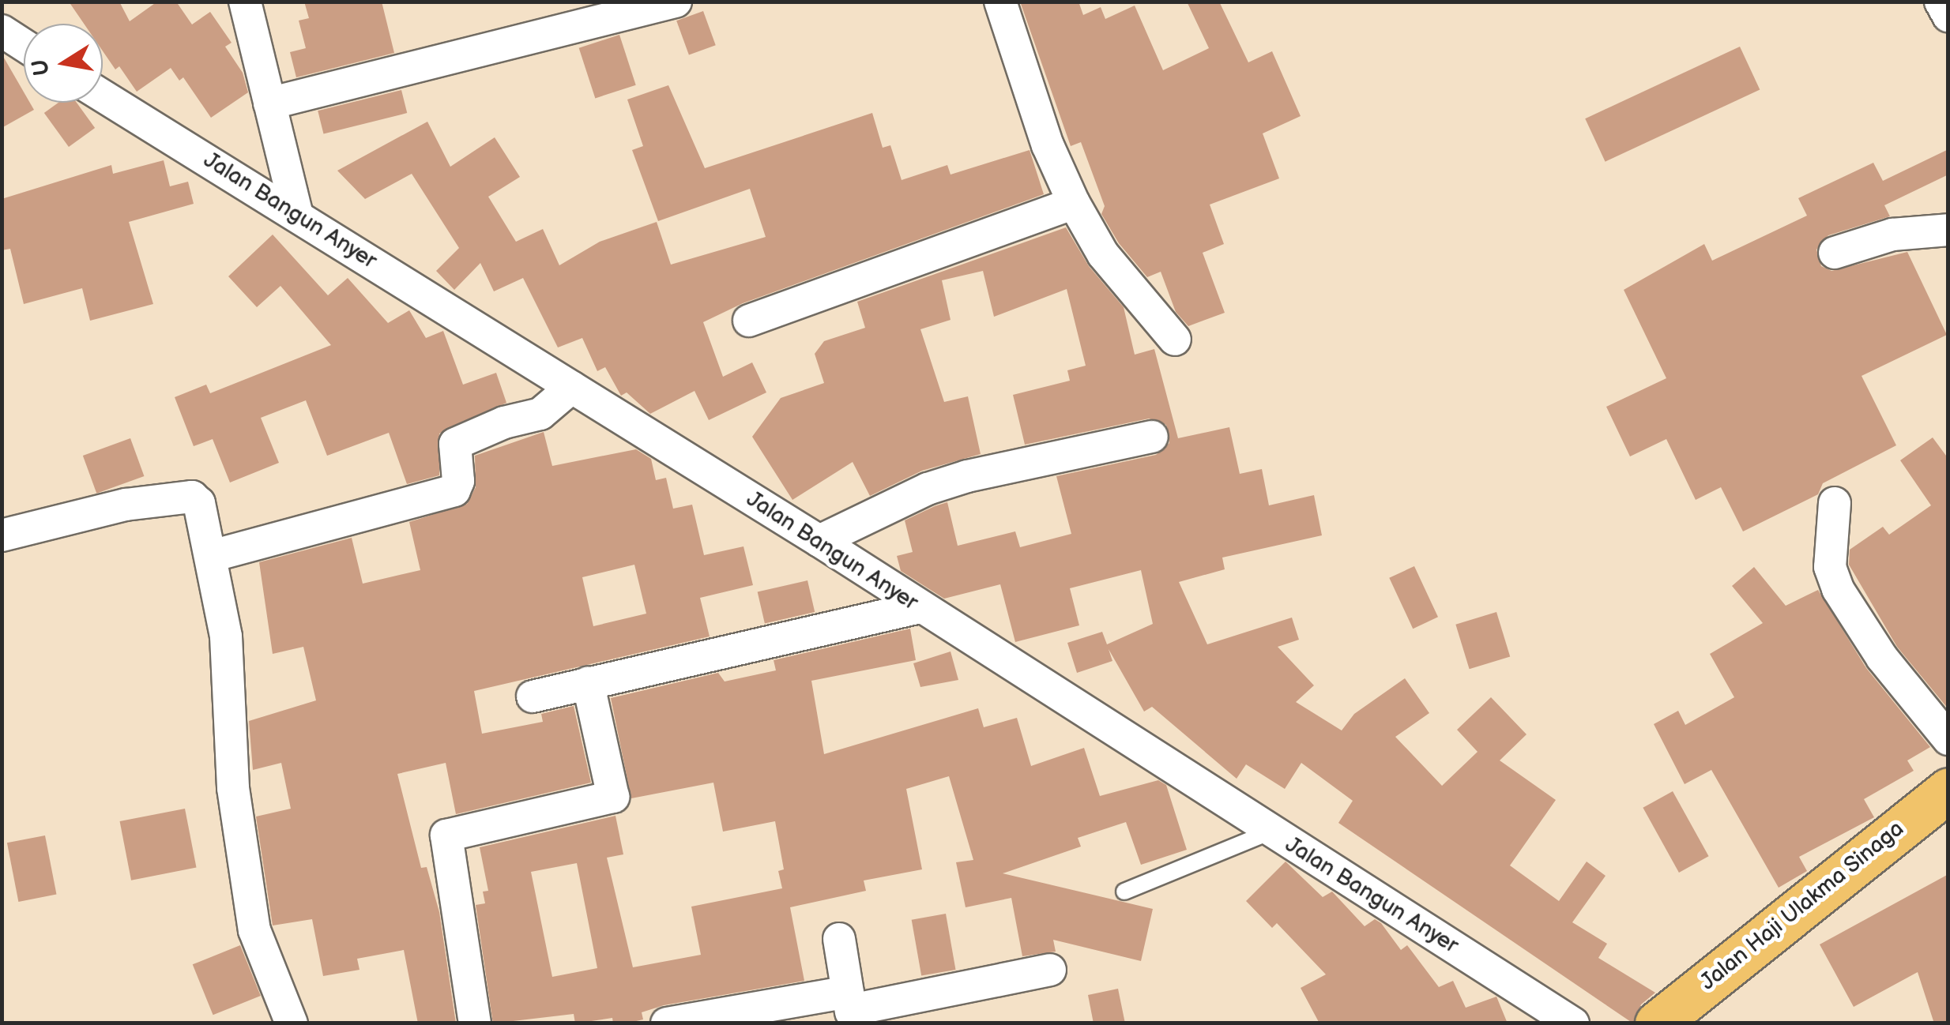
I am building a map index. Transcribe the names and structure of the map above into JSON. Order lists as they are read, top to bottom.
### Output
{
  "streets": {
    "main road": ["Jalan Haji Ulakma Sinaga"],
    "street": ["Jalan Bangun Anyer"]
  },
  "north": "left"
}
